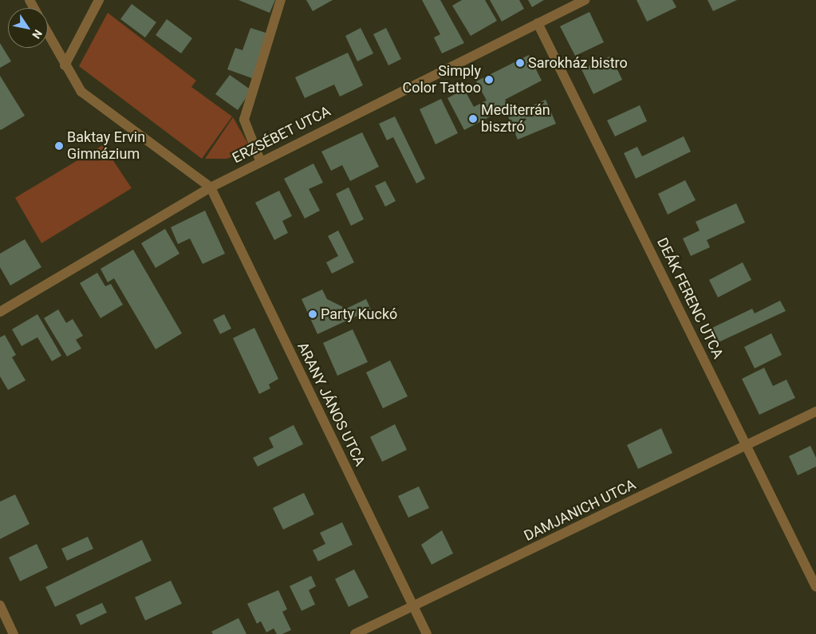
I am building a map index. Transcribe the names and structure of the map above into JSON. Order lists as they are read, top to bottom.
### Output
{
  "streets": {
    "street": [
      "ERZSÉBET UTCA",
      "DEÁK FERENC UTCA",
      "ARANY JÁNOS UTCA",
      "DAMJANICH UTCA"
    ]
  },
  "crossings": [
    ["ERZSÉBET UTCA", "DEÁK FERENC UTCA"],
    ["ERZSÉBET UTCA", "ARANY JÁNOS UTCA"],
    ["DEÁK FERENC UTCA", "DAMJANICH UTCA"],
    ["ARANY JÁNOS UTCA", "DAMJANICH UTCA"]
  ],
  "places": [
    "Sarokház bistro",
    "Simply Color Tattoo",
    "Mediterrán bisztró",
    "Baktay Ervin Gimnázium",
    "Party Kuckó"
  ],
  "north": "bottom right"
}
